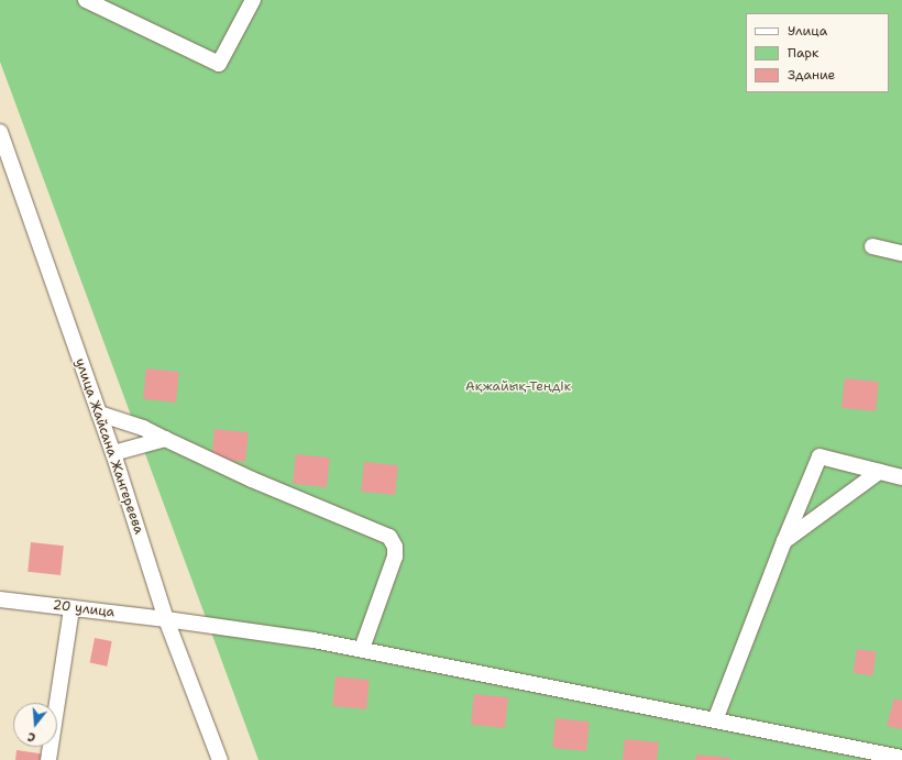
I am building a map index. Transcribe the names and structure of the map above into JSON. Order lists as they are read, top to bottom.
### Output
{
  "streets": {
    "street": ["улица Жайсана Жангереева", "20 улица"]
  },
  "crossings": [
    ["улица Жайсана Жангереева", "20 улица"]
  ],
  "parks": ["Ақжайық-Теңдік"],
  "legend": ["Улица", "Парк", "Здание"],
  "north": "bottom"
}
